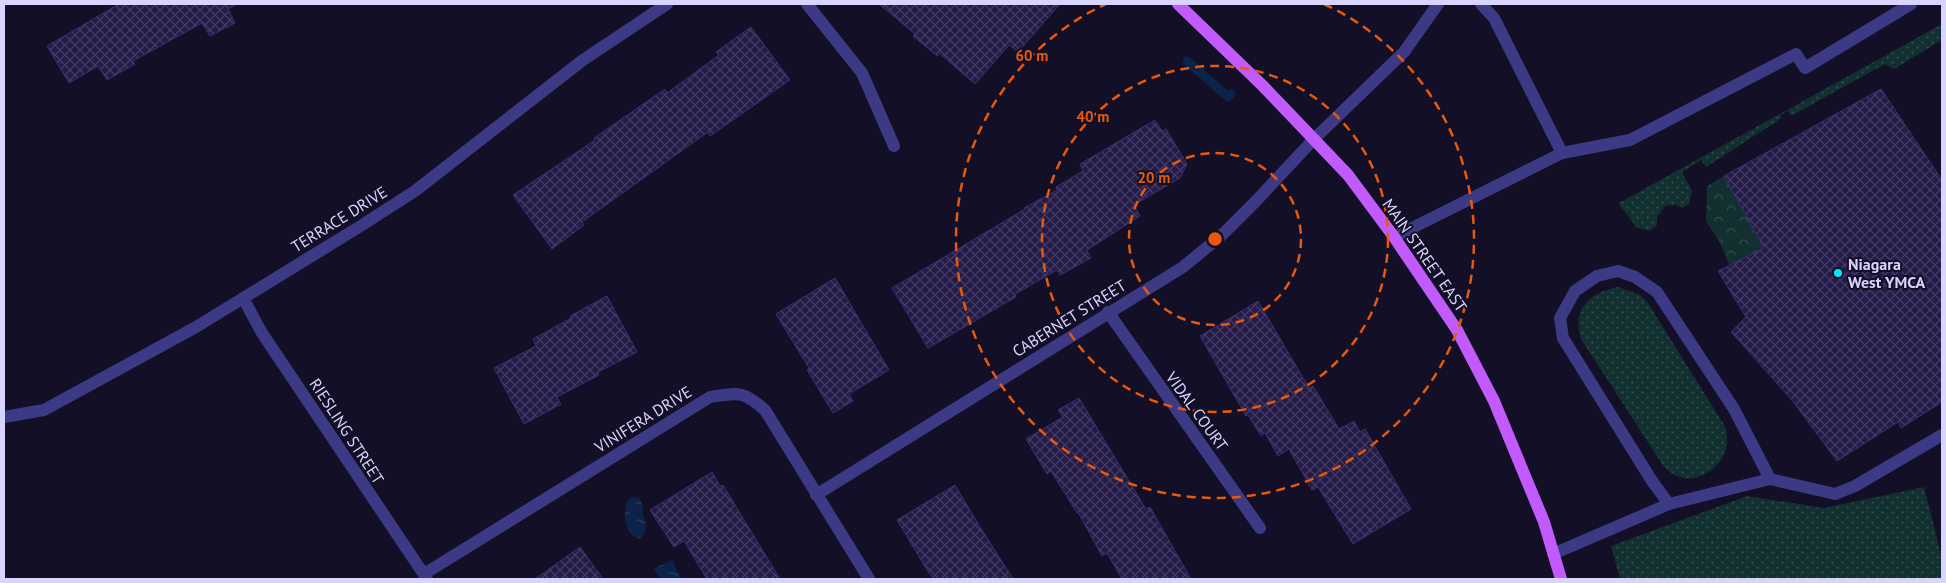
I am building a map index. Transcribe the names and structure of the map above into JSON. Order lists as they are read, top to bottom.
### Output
{
  "streets": {
    "main road": ["MAIN STREET EAST"],
    "street": [
      "TERRACE DRIVE",
      "CABERNET STREET",
      "VIDAL COURT",
      "VINIFERA DRIVE",
      "RIESLING STREET"
    ]
  },
  "crossings": [
    ["TERRACE DRIVE", "RIESLING STREET"],
    ["MAIN STREET EAST", "CABERNET STREET"],
    ["CABERNET STREET", "VIDAL COURT"],
    ["CABERNET STREET", "VINIFERA DRIVE"],
    ["VINIFERA DRIVE", "RIESLING STREET"]
  ],
  "places": ["Niagara West YMCA"],
  "rings": ["60 m", "40 m", "20 m"]
}
